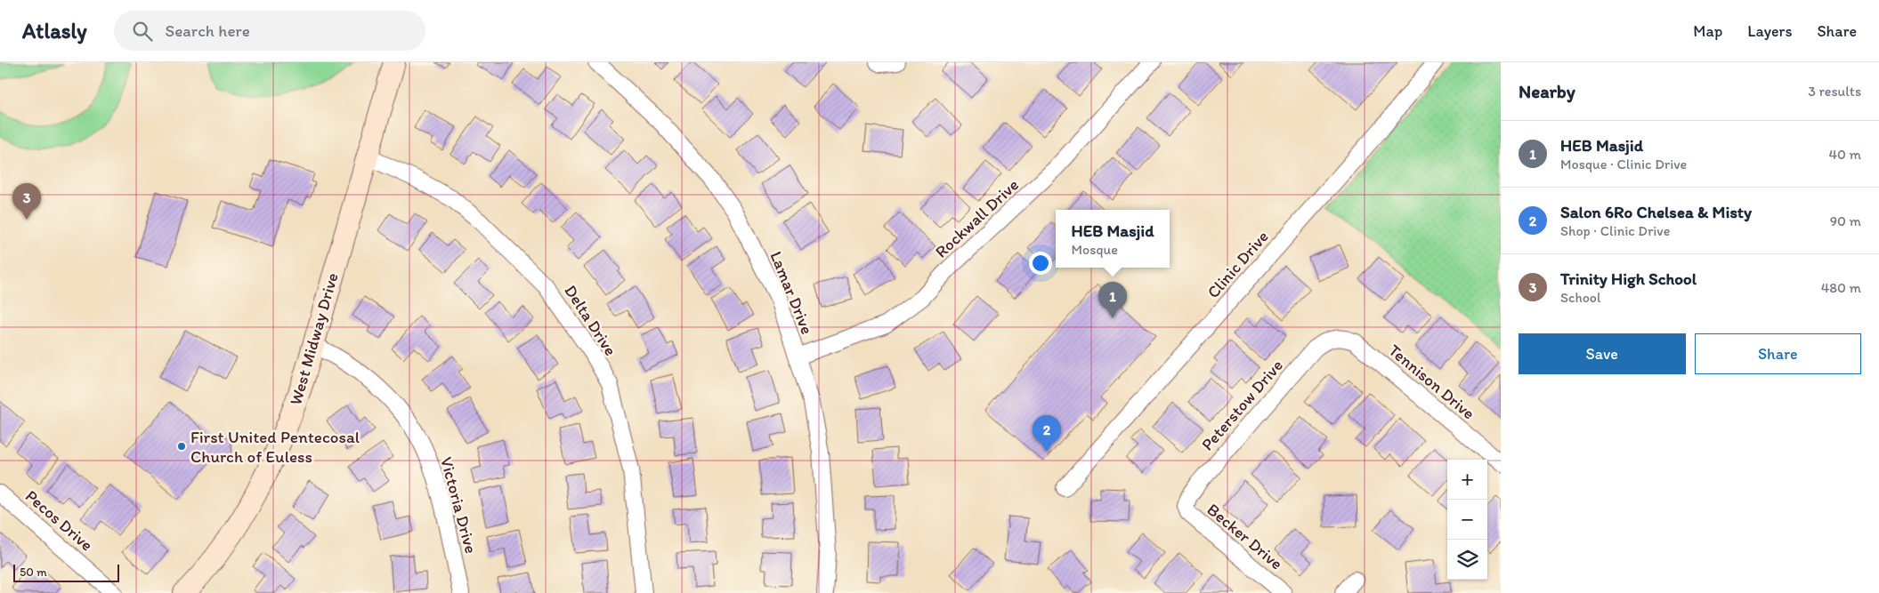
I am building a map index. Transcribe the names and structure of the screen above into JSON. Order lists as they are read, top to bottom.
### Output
{
  "streets": {
    "street": [
      "Rockwall Drive",
      "Clinic Drive",
      "Lamar Drive",
      "Delta Drive",
      "West Midway Drive",
      "Tennison Drive",
      "Peterstow Drive",
      "Victoria Drive",
      "Pecos Drive",
      "Becker Drive"
    ]
  },
  "crossings": [
    ["Rockwall Drive", "Lamar Drive"],
    ["Delta Drive", "West Midway Drive"],
    ["West Midway Drive", "Victoria Drive"],
    ["Tennison Drive", "Peterstow Drive"],
    ["Peterstow Drive", "Becker Drive"]
  ],
  "places": ["First United Pentecosal Church of Euless"],
  "scale_bar": "50 m",
  "page": {
    "header": "Atlasly",
    "search": "Search here",
    "nav": ["Map", "Layers", "Share"],
    "heading": ["Nearby", "3 results"],
    "list": [
      {
        "mark": "1",
        "name": "HEB Masjid",
        "note": "Mosque · Clinic Drive",
        "value": "40 m"
      },
      {
        "mark": "2",
        "name": "Salon 6Ro Chelsea & Misty",
        "note": "Shop · Clinic Drive",
        "value": "90 m"
      },
      {
        "mark": "3",
        "name": "Trinity High School",
        "note": "School",
        "value": "480 m"
      }
    ],
    "pins": ["3", "1", "2"],
    "popup": ["HEB Masjid", "Mosque"],
    "buttons": ["Save", "Share"],
    "map_buttons": ["+", "−"],
    "scale": "50 m"
  }
}
